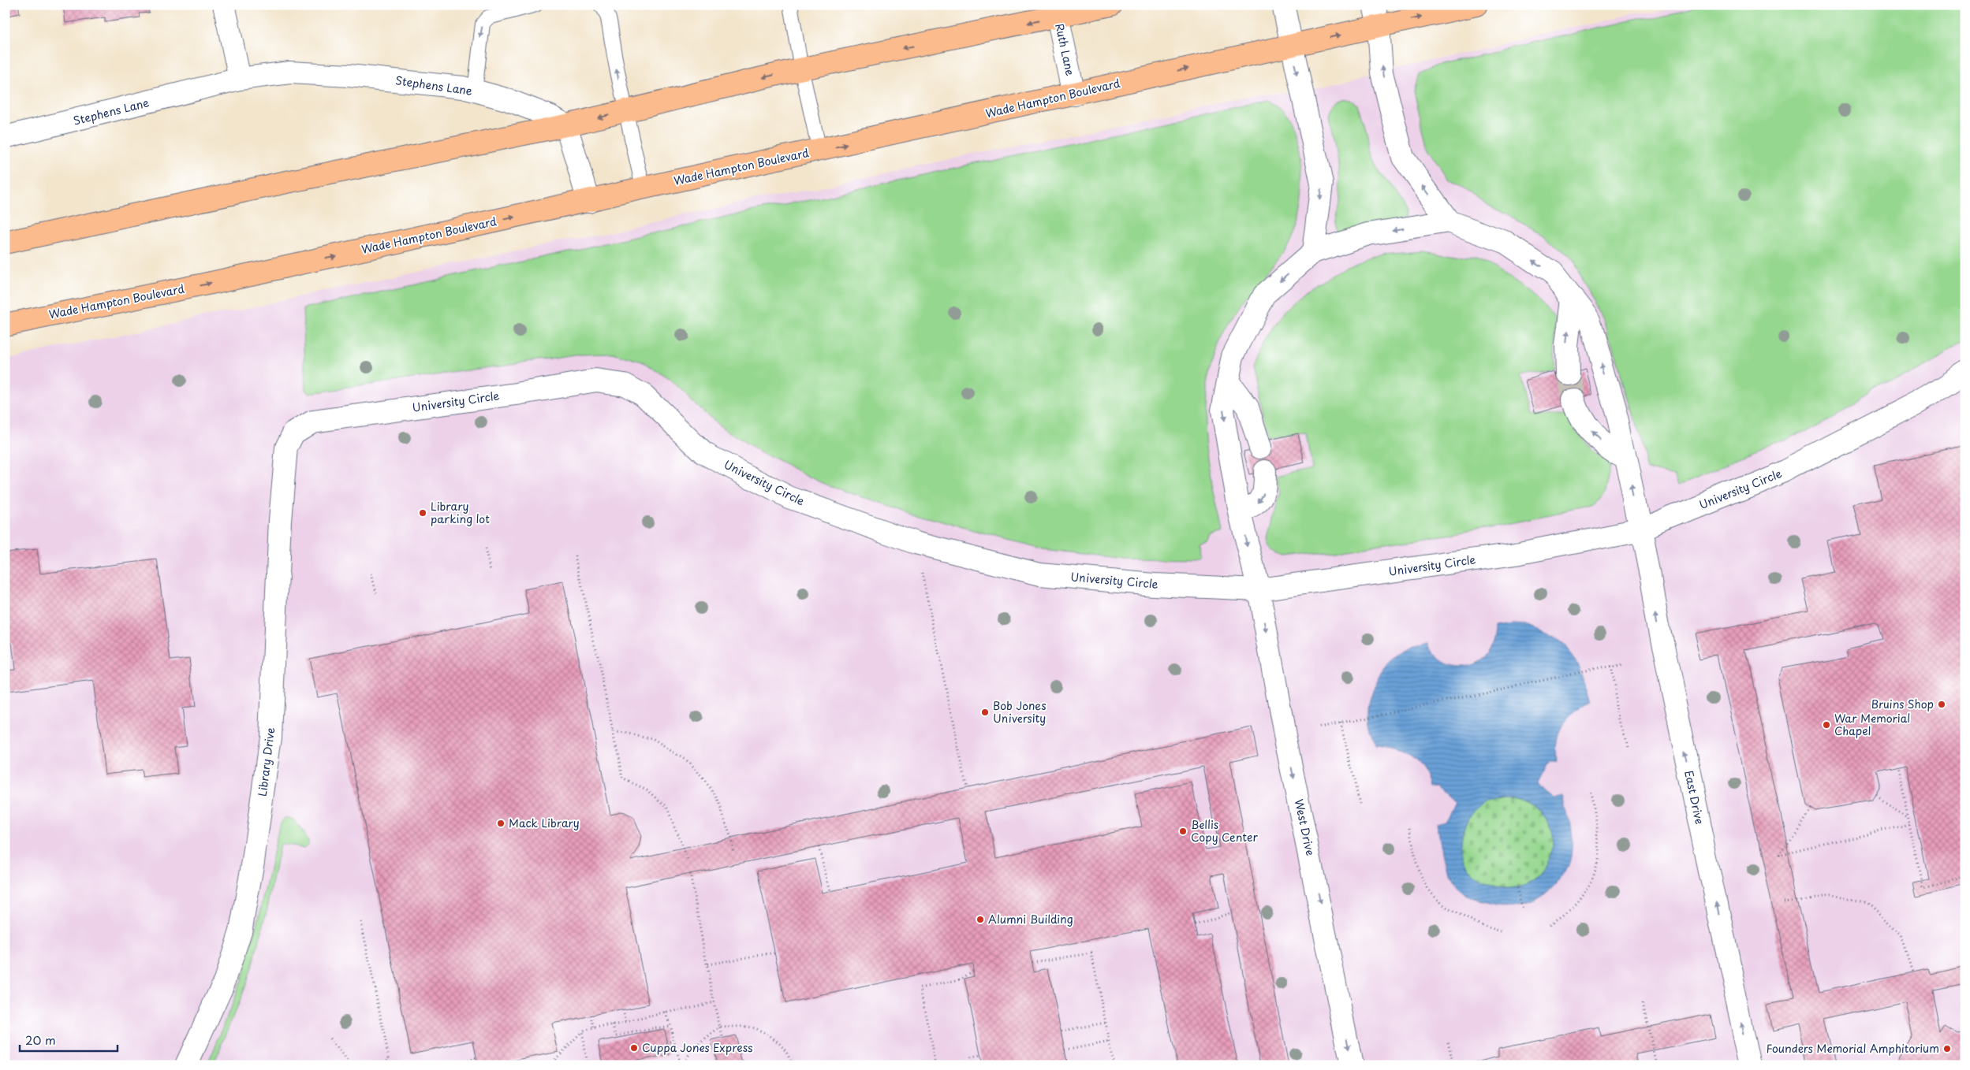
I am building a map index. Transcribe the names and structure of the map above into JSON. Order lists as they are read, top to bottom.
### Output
{
  "streets": {
    "main road": ["Wade Hampton Boulevard"],
    "street": [
      "Ruth Lane",
      "Stephens Lane",
      "University Circle",
      "Library Drive",
      "East Drive",
      "West Drive"
    ]
  },
  "crossings": [
    ["Ruth Lane", "Wade Hampton Boulevard"],
    ["University Circle", "Library Drive"],
    ["University Circle", "East Drive"],
    ["University Circle", "West Drive"]
  ],
  "one_way": ["East Drive", "West Drive"],
  "places": [
    "Library parking lot",
    "Bruins Shop",
    "Bob Jones University",
    "War Memorial Chapel",
    "Mack Library",
    "Bellis Copy Center",
    "Alumni Building",
    "Cuppa Jones Express",
    "Founders Memorial Amphitorium"
  ],
  "scale_bar": "20 m"
}
